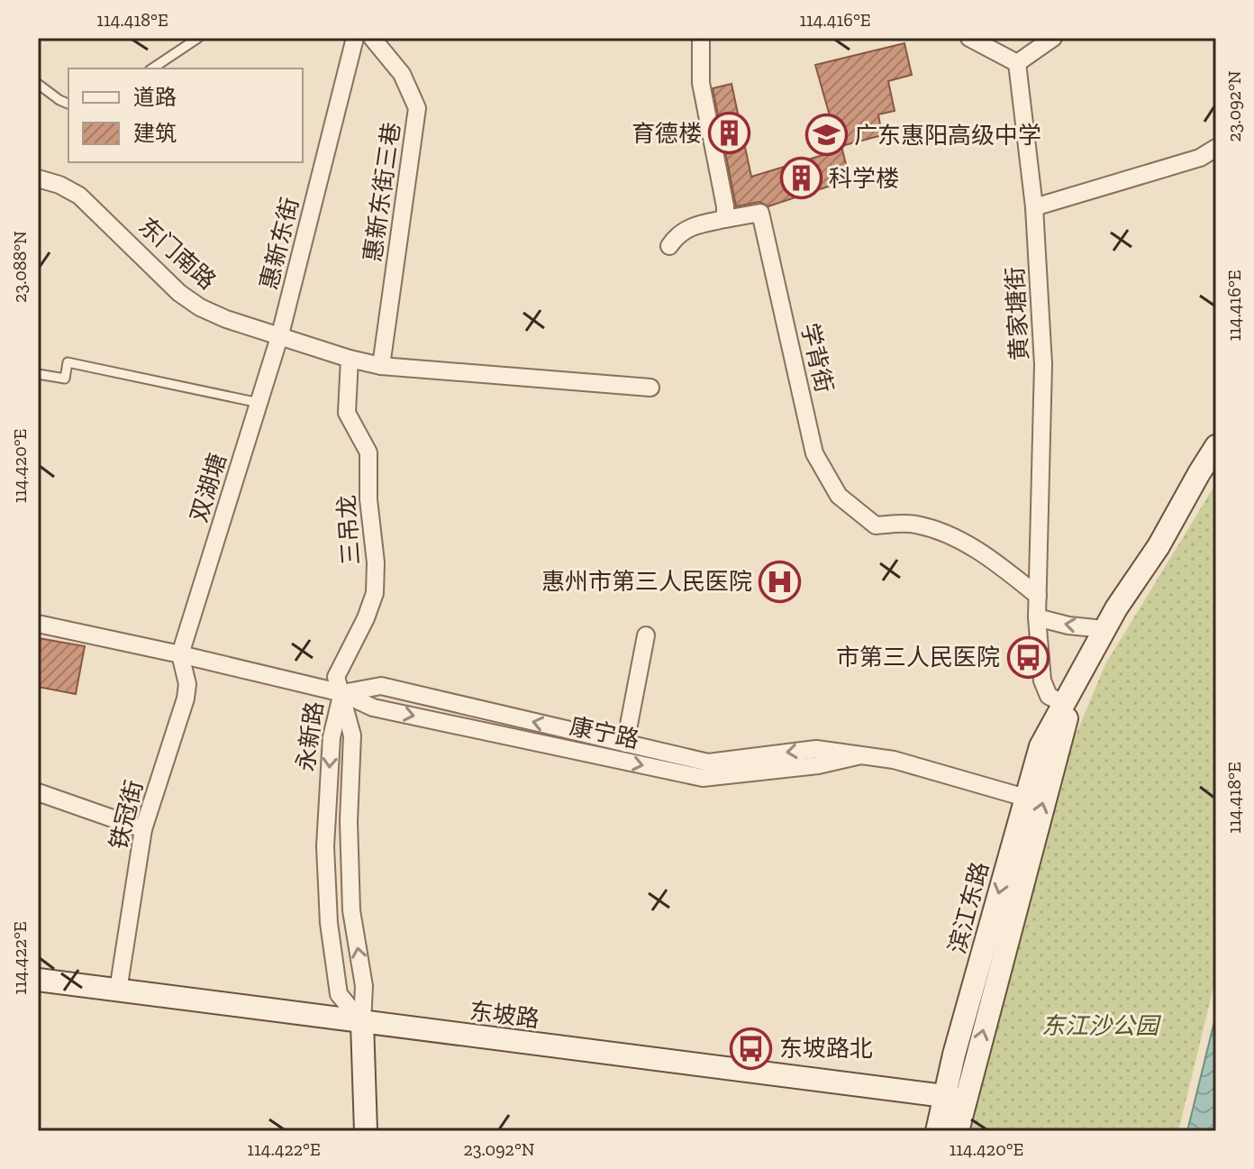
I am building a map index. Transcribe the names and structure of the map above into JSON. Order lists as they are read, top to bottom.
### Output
{
  "streets": {
    "main road": ["永新路", "滨江东路", "东坡路"],
    "street": [
      "惠新东街三巷",
      "惠新东街",
      "东门南路",
      "黄家塘街",
      "学背街",
      "双湖塘",
      "三吊龙",
      "康宁路",
      "铁冠街"
    ]
  },
  "crossings": [
    ["惠新东街三巷", "东门南路"],
    ["惠新东街", "东门南路"],
    ["惠新东街", "双湖塘"],
    ["东门南路", "双湖塘"],
    ["东门南路", "三吊龙"],
    ["黄家塘街", "学背街"],
    ["黄家塘街", "滨江东路"],
    ["双湖塘", "康宁路"],
    ["双湖塘", "铁冠街"],
    ["三吊龙", "康宁路"],
    ["三吊龙", "永新路"],
    ["康宁路", "永新路"],
    ["康宁路", "铁冠街"],
    ["康宁路", "滨江东路"],
    ["永新路", "东坡路"],
    ["铁冠街", "东坡路"],
    ["滨江东路", "东坡路"]
  ],
  "parks": ["东江沙公园"],
  "places": {
    "building": ["育德楼", "科学楼"],
    "school or university": ["广东惠阳高级中学"],
    "hospital": ["惠州市第三人民医院"],
    "bus stop": ["市第三人民医院", "东坡路北"]
  },
  "legend": ["道路", "建筑"],
  "coordinates": [
    "114.418°E",
    "114.416°E",
    "23.092°N",
    "23.088°N",
    "114.420°E",
    "114.422°E"
  ]
}
